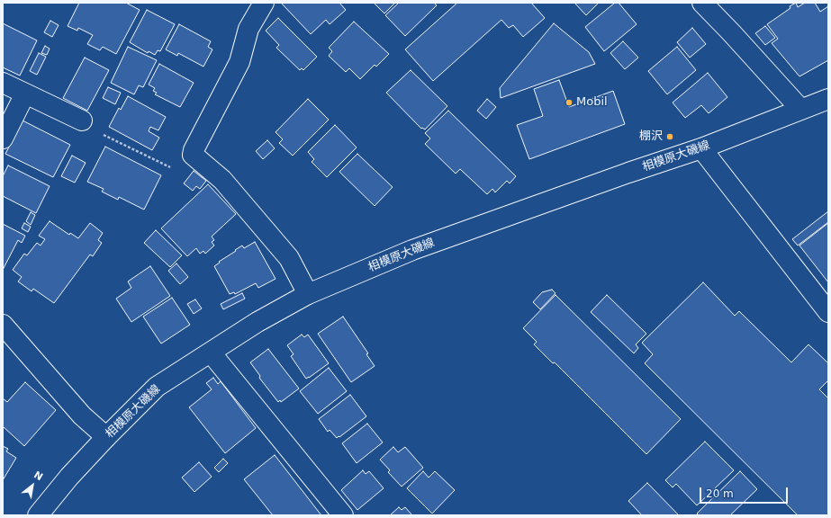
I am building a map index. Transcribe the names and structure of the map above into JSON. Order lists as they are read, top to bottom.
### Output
{
  "streets": {
    "street": ["相模原大磯線"]
  },
  "places": ["Mobil", "棚沢"],
  "scale_bar": "20 m",
  "north": "top right"
}
